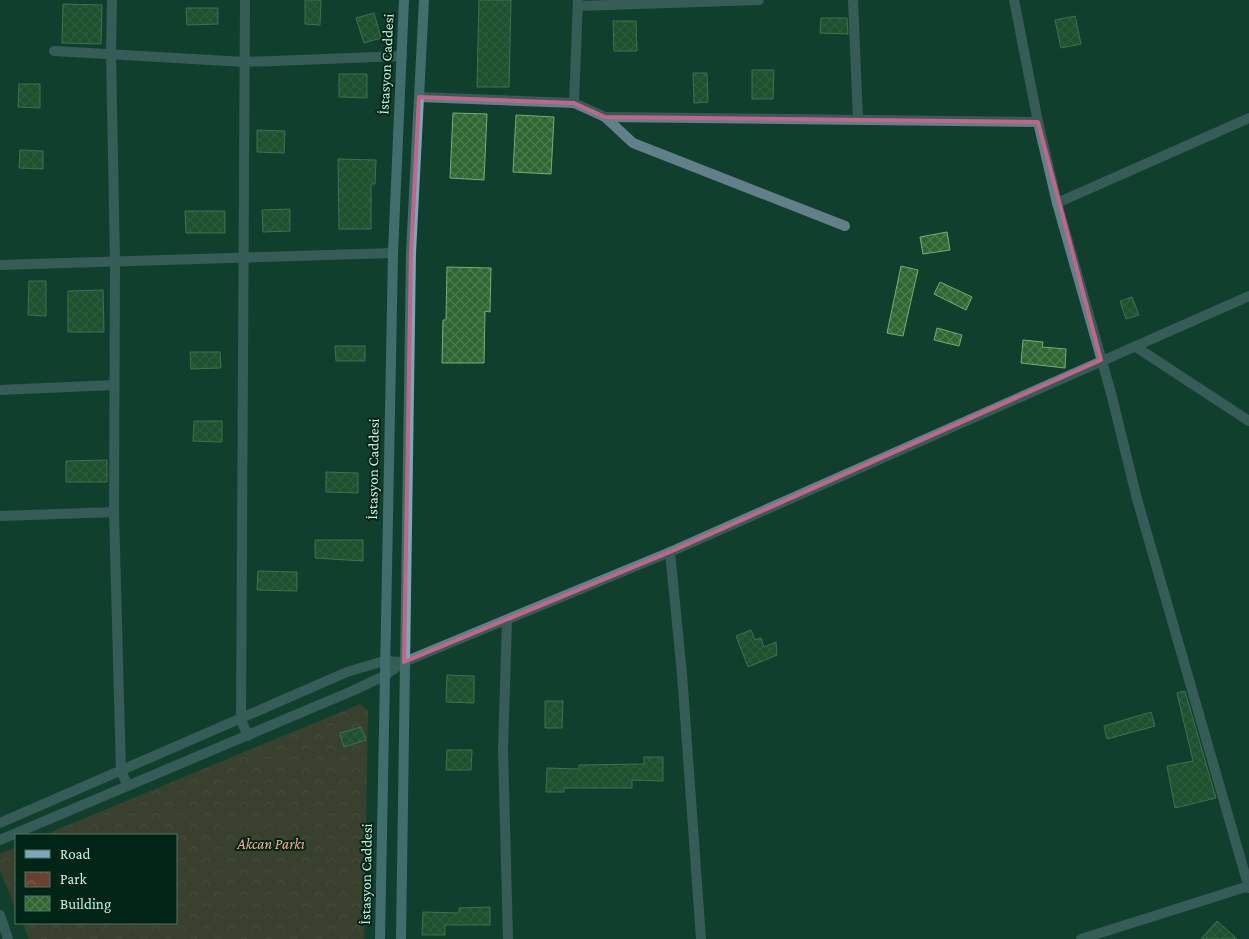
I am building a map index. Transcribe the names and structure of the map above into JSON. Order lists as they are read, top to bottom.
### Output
{
  "streets": {
    "main road": ["İstasyon Caddesi"]
  },
  "parks": ["Akcan Parkı"],
  "legend": ["Road", "Park", "Building"]
}
